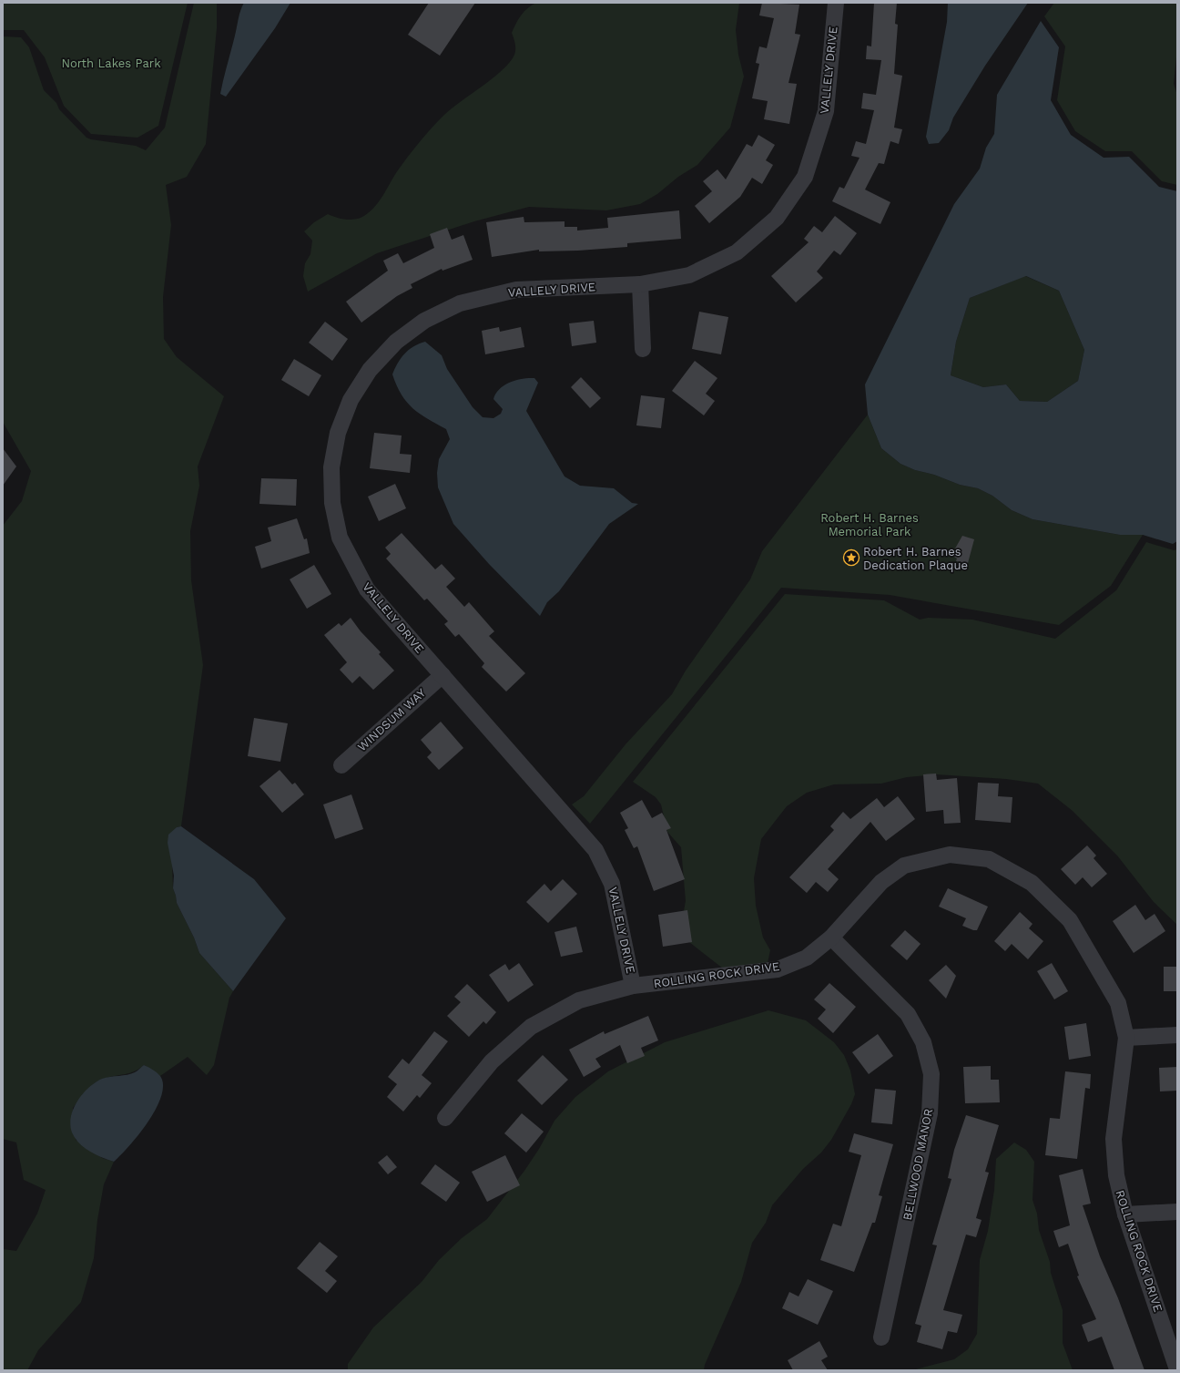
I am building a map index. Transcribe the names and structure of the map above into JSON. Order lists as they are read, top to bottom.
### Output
{
  "streets": {
    "street": [
      "VALLELY DRIVE",
      "WINDSUM WAY",
      "ROLLING ROCK DRIVE",
      "BELLWOOD MANOR"
    ]
  },
  "crossings": [
    ["VALLELY DRIVE", "WINDSUM WAY"],
    ["VALLELY DRIVE", "ROLLING ROCK DRIVE"],
    ["ROLLING ROCK DRIVE", "BELLWOOD MANOR"]
  ],
  "parks": ["North Lakes Park", "Robert H. Barnes Memorial Park"],
  "places": {
    "place": ["Robert H. Barnes Dedication Plaque"]
  }
}
